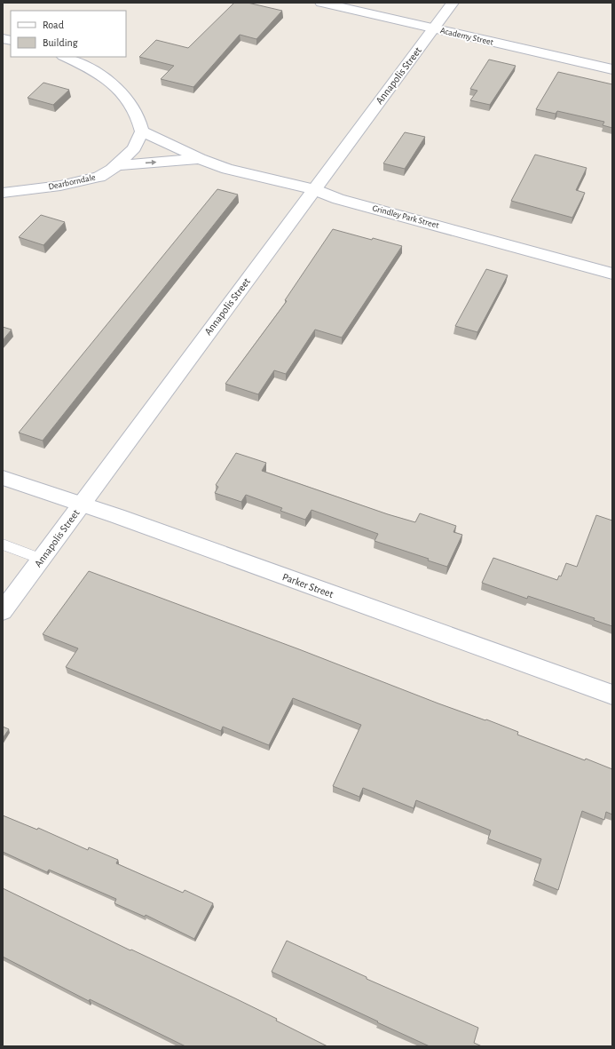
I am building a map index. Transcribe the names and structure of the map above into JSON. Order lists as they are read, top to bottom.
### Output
{
  "streets": {
    "street": [
      "Academy Street",
      "Annapolis Street",
      "Dearborndale",
      "Grindley Park Street",
      "Parker Street"
    ]
  },
  "crossings": [
    ["Academy Street", "Annapolis Street"],
    ["Annapolis Street", "Grindley Park Street"],
    ["Annapolis Street", "Parker Street"],
    ["Dearborndale", "Grindley Park Street"]
  ],
  "legend": ["Road", "Building"]
}
